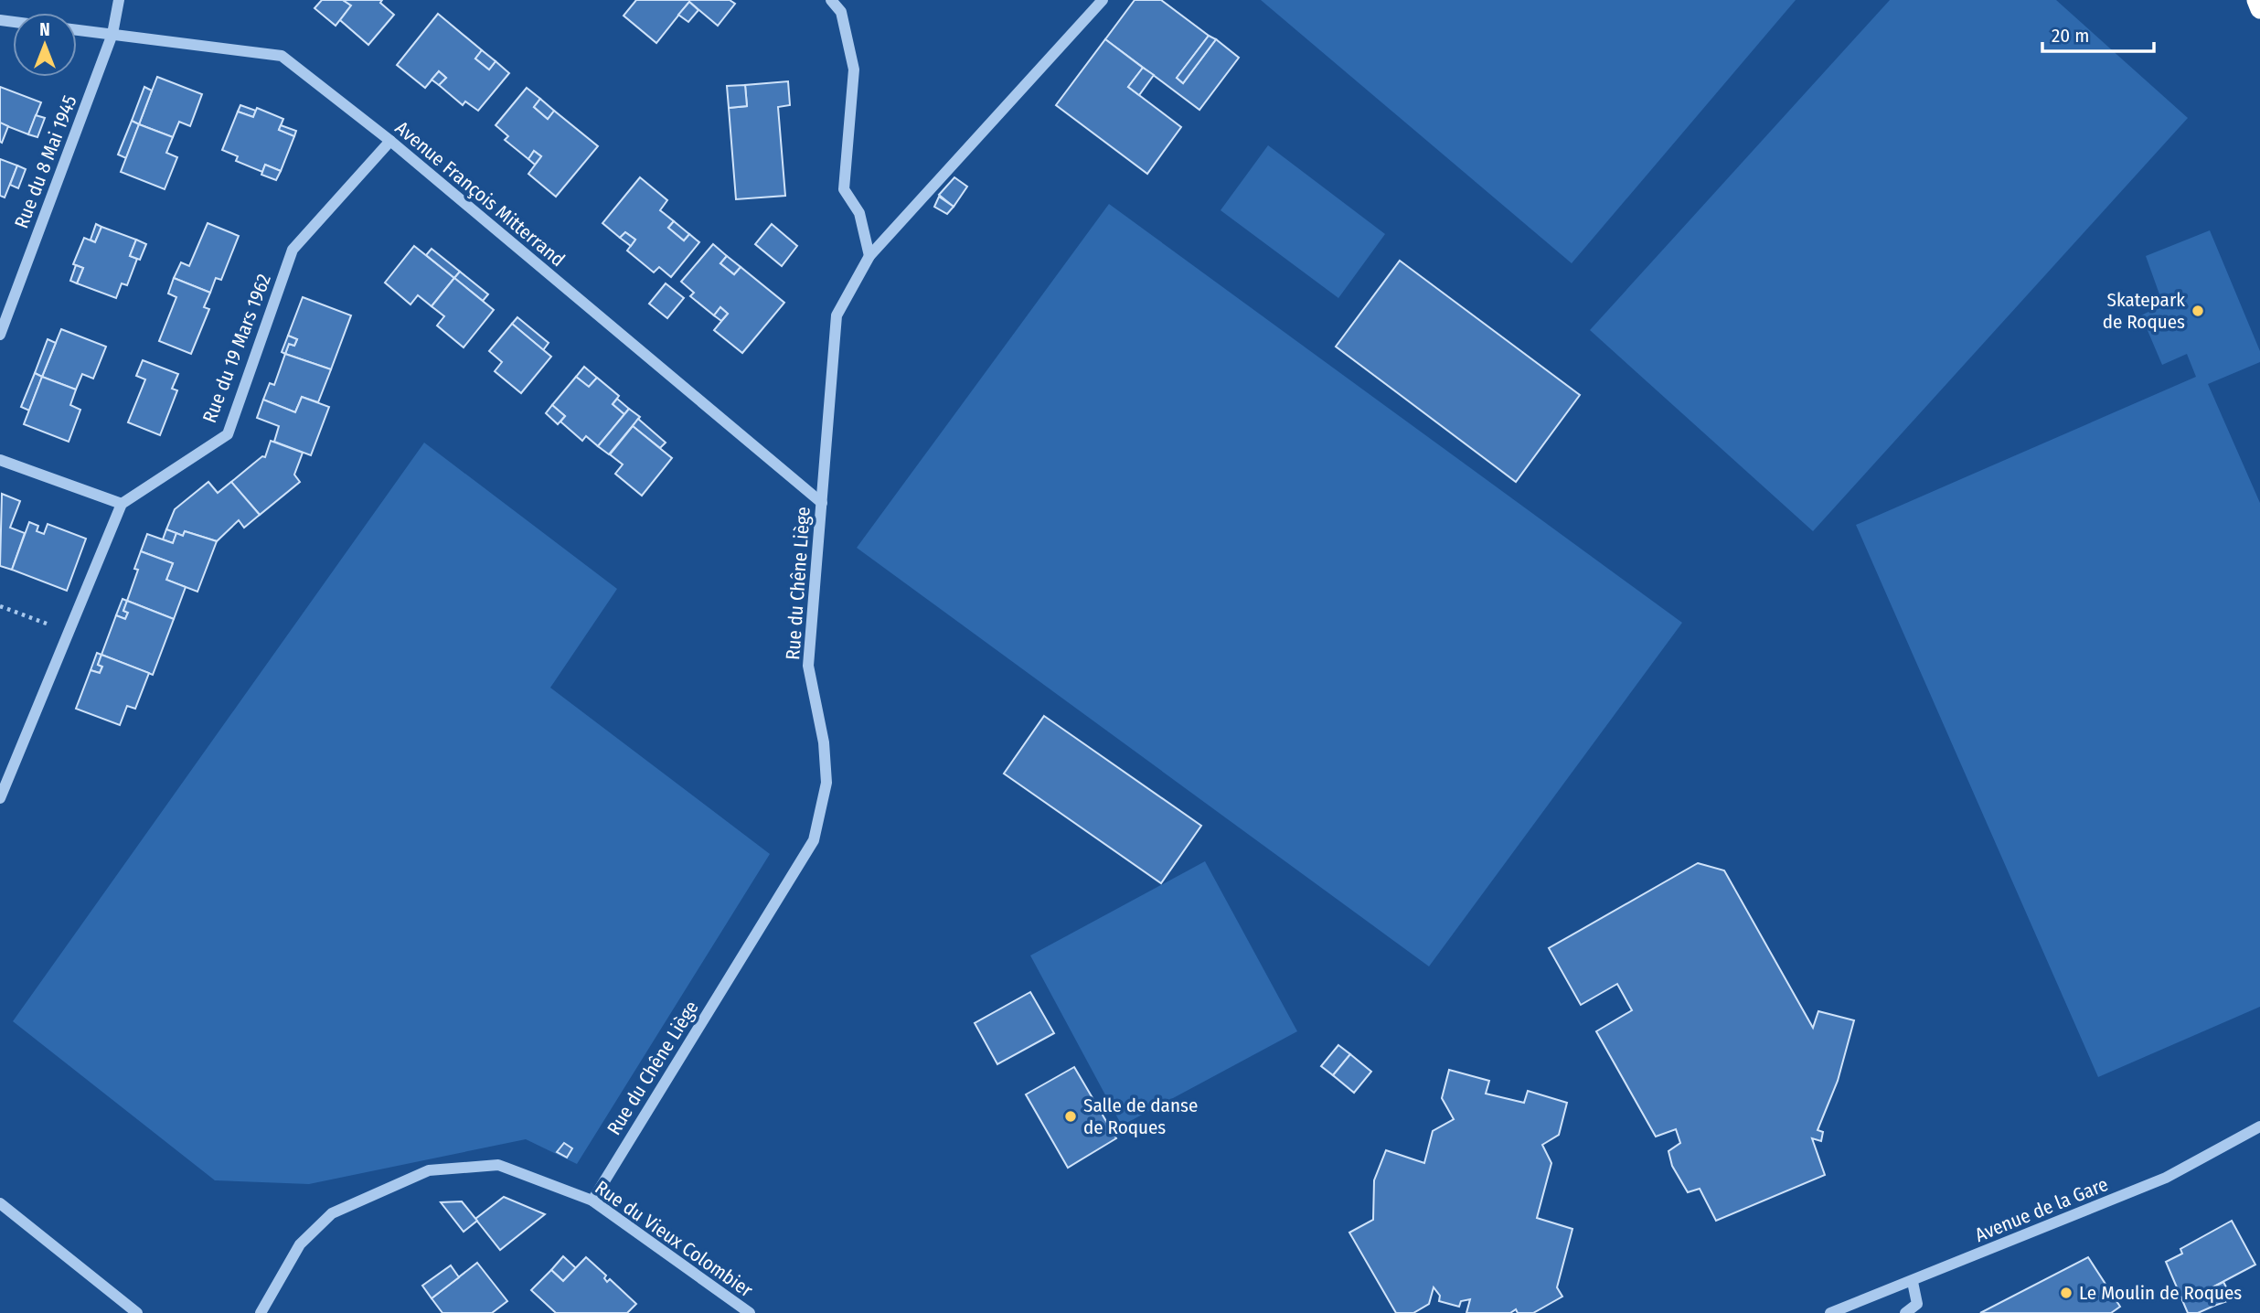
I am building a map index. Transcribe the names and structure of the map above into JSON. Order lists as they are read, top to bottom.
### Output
{
  "streets": {
    "street": [
      "Rue du 8 Mai 1945",
      "Avenue François Mitterrand",
      "Rue du 19 Mars 1962",
      "Rue du Chêne Liège",
      "Avenue de la Gare",
      "Rue du Vieux Colombier"
    ]
  },
  "crossings": [
    ["Rue du 8 Mai 1945", "Avenue François Mitterrand"],
    ["Avenue François Mitterrand", "Rue du 19 Mars 1962"],
    ["Avenue François Mitterrand", "Rue du Chêne Liège"],
    ["Rue du Chêne Liège", "Rue du Vieux Colombier"]
  ],
  "places": ["Skatepark de Roques", "Salle de danse de Roques", "Le Moulin de Roques"],
  "scale_bar": "20 m",
  "north": "top"
}
